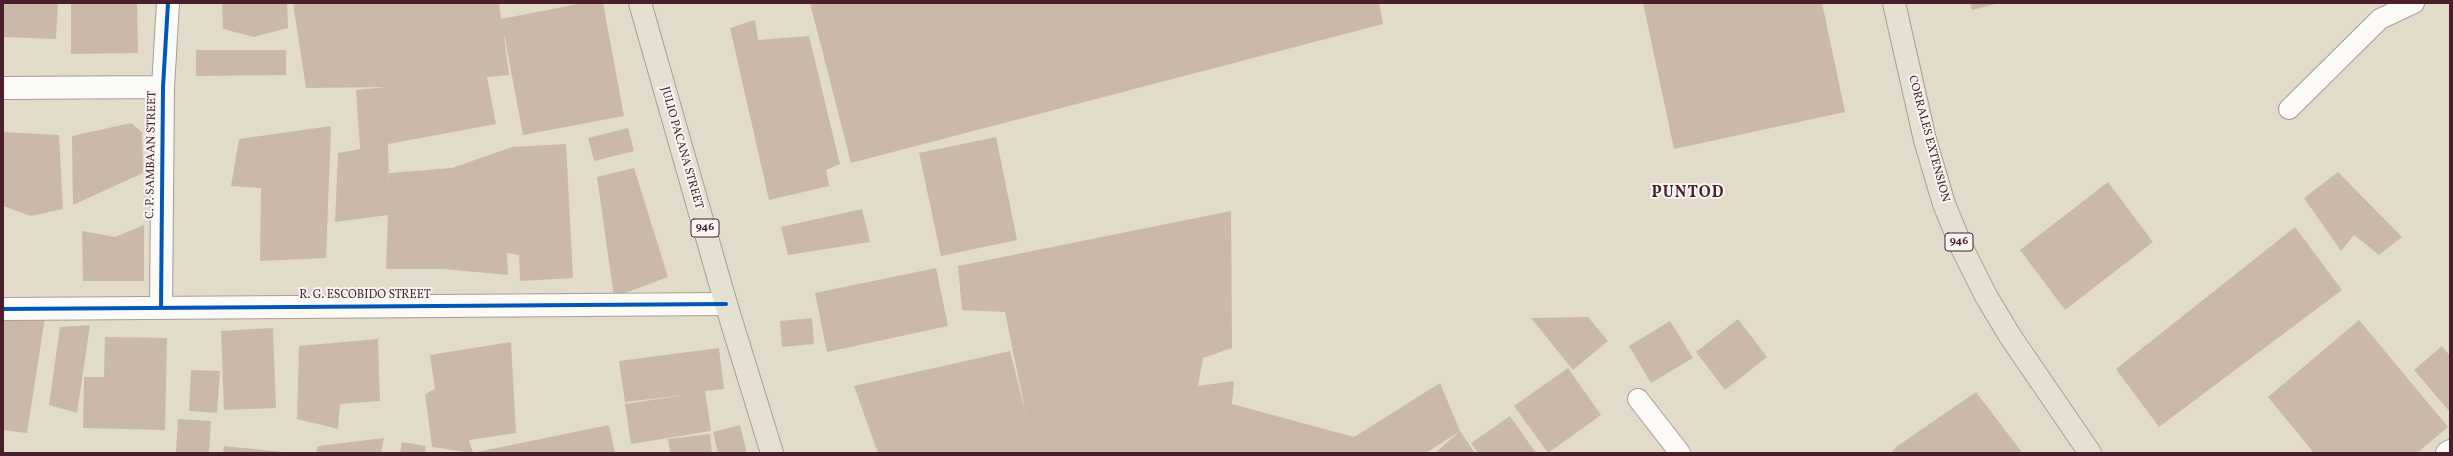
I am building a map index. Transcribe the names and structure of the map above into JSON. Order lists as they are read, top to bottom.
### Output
{
  "streets": {
    "main road": ["CORRALES EXTENSION", "JULIO PACANA STREET", "946"],
    "street": ["C. P. SAMBAAN STREET", "R. G. ESCOBIDO STREET"]
  },
  "crossings": [
    ["JULIO PACANA STREET", "R. G. ESCOBIDO STREET"],
    ["C. P. SAMBAAN STREET", "R. G. ESCOBIDO STREET"]
  ],
  "districts": ["PUNTOD"]
}
